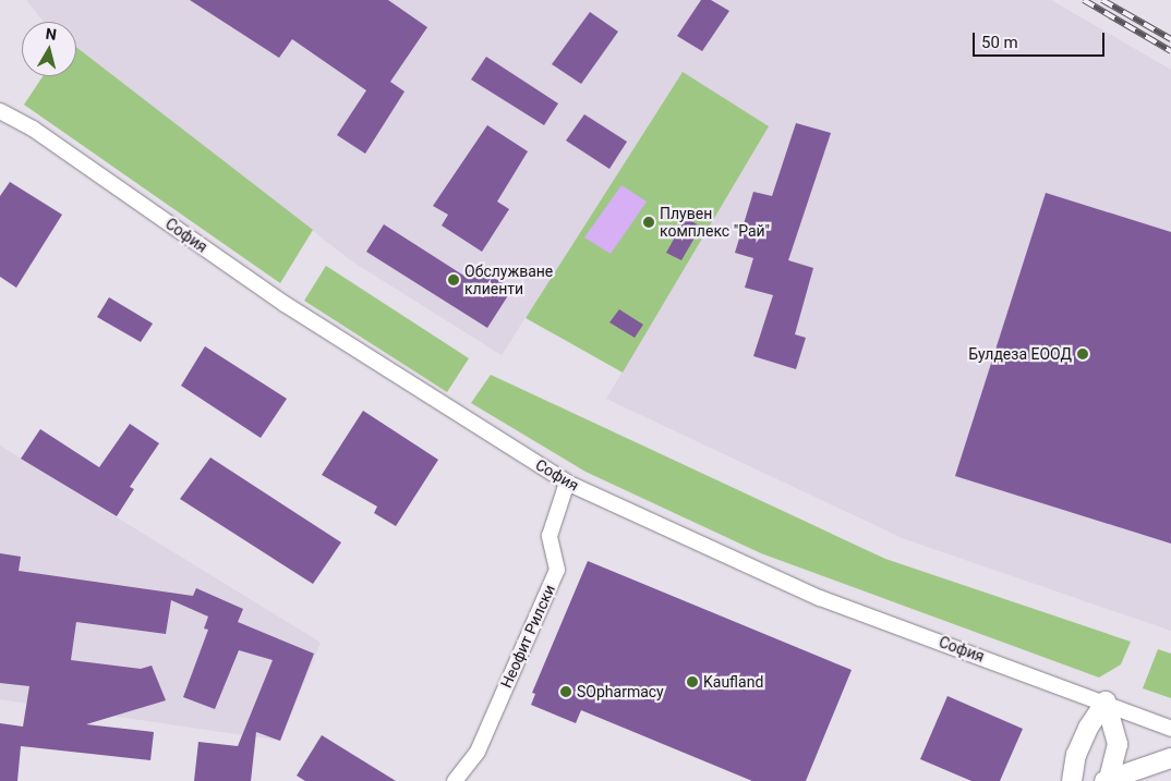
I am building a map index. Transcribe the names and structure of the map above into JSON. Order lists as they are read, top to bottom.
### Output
{
  "streets": {
    "street": ["София", "Неофит Рилски"]
  },
  "crossings": [
    ["София", "Неофит Рилски"]
  ],
  "places": [
    "Плувен комплекс \"Рай\"",
    "Обслужване клиенти",
    "Булдеза ЕООД",
    "Kaufland",
    "SOpharmacy"
  ],
  "scale_bar": "50 m",
  "north": "top"
}
